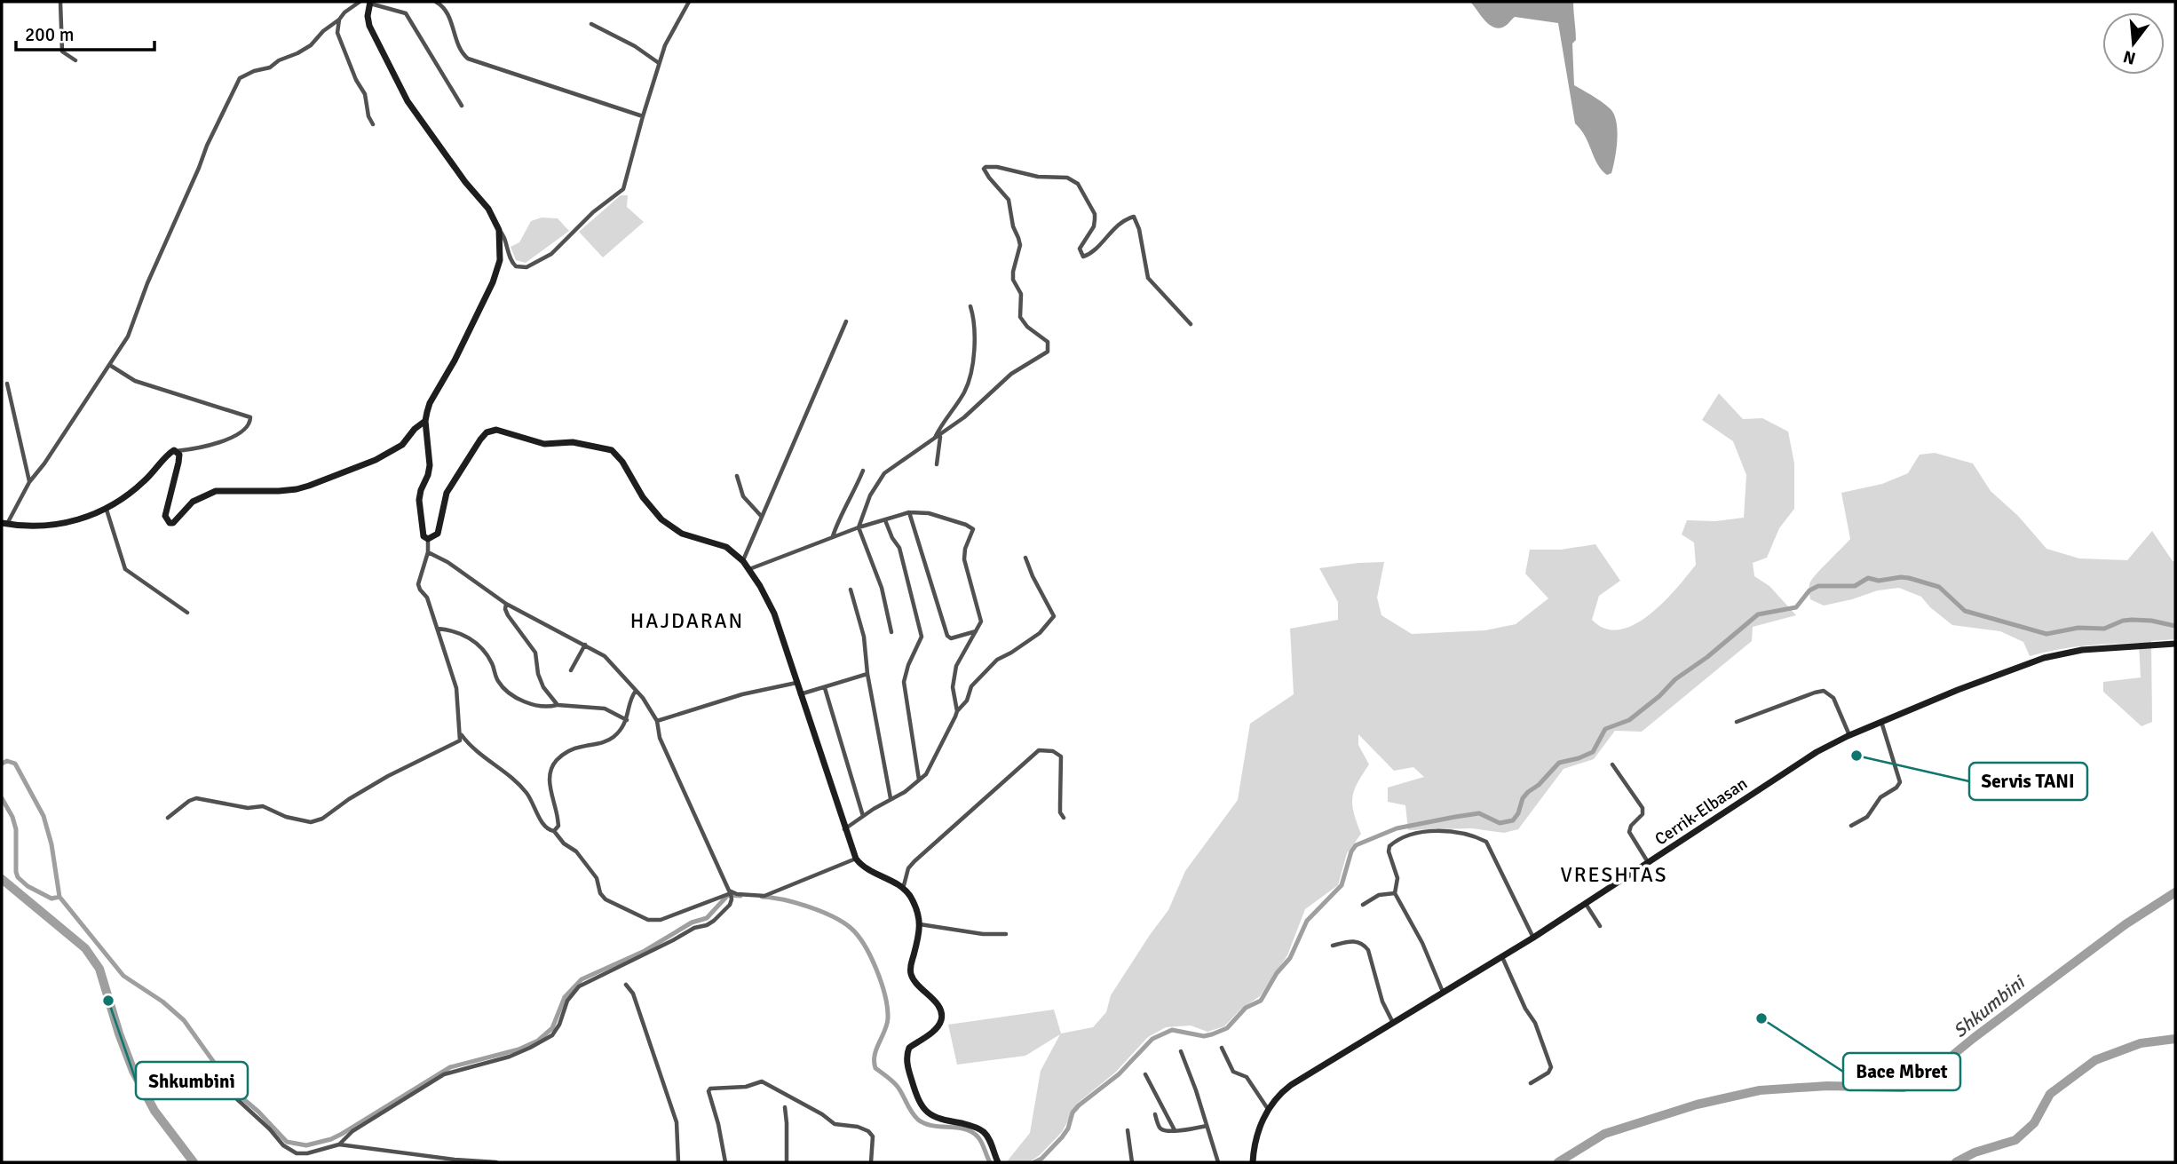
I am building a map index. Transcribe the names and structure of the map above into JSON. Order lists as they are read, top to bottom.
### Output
{
  "streets": {
    "main road": ["Cerrik-Elbasan"]
  },
  "districts": ["HAJDARAN", "VRESHTAS"],
  "water": ["Shkumbini"],
  "places": ["Servis TANI", "Shkumbini", "Bace Mbret"],
  "scale_bar": "200 m",
  "north": "bottom"
}
